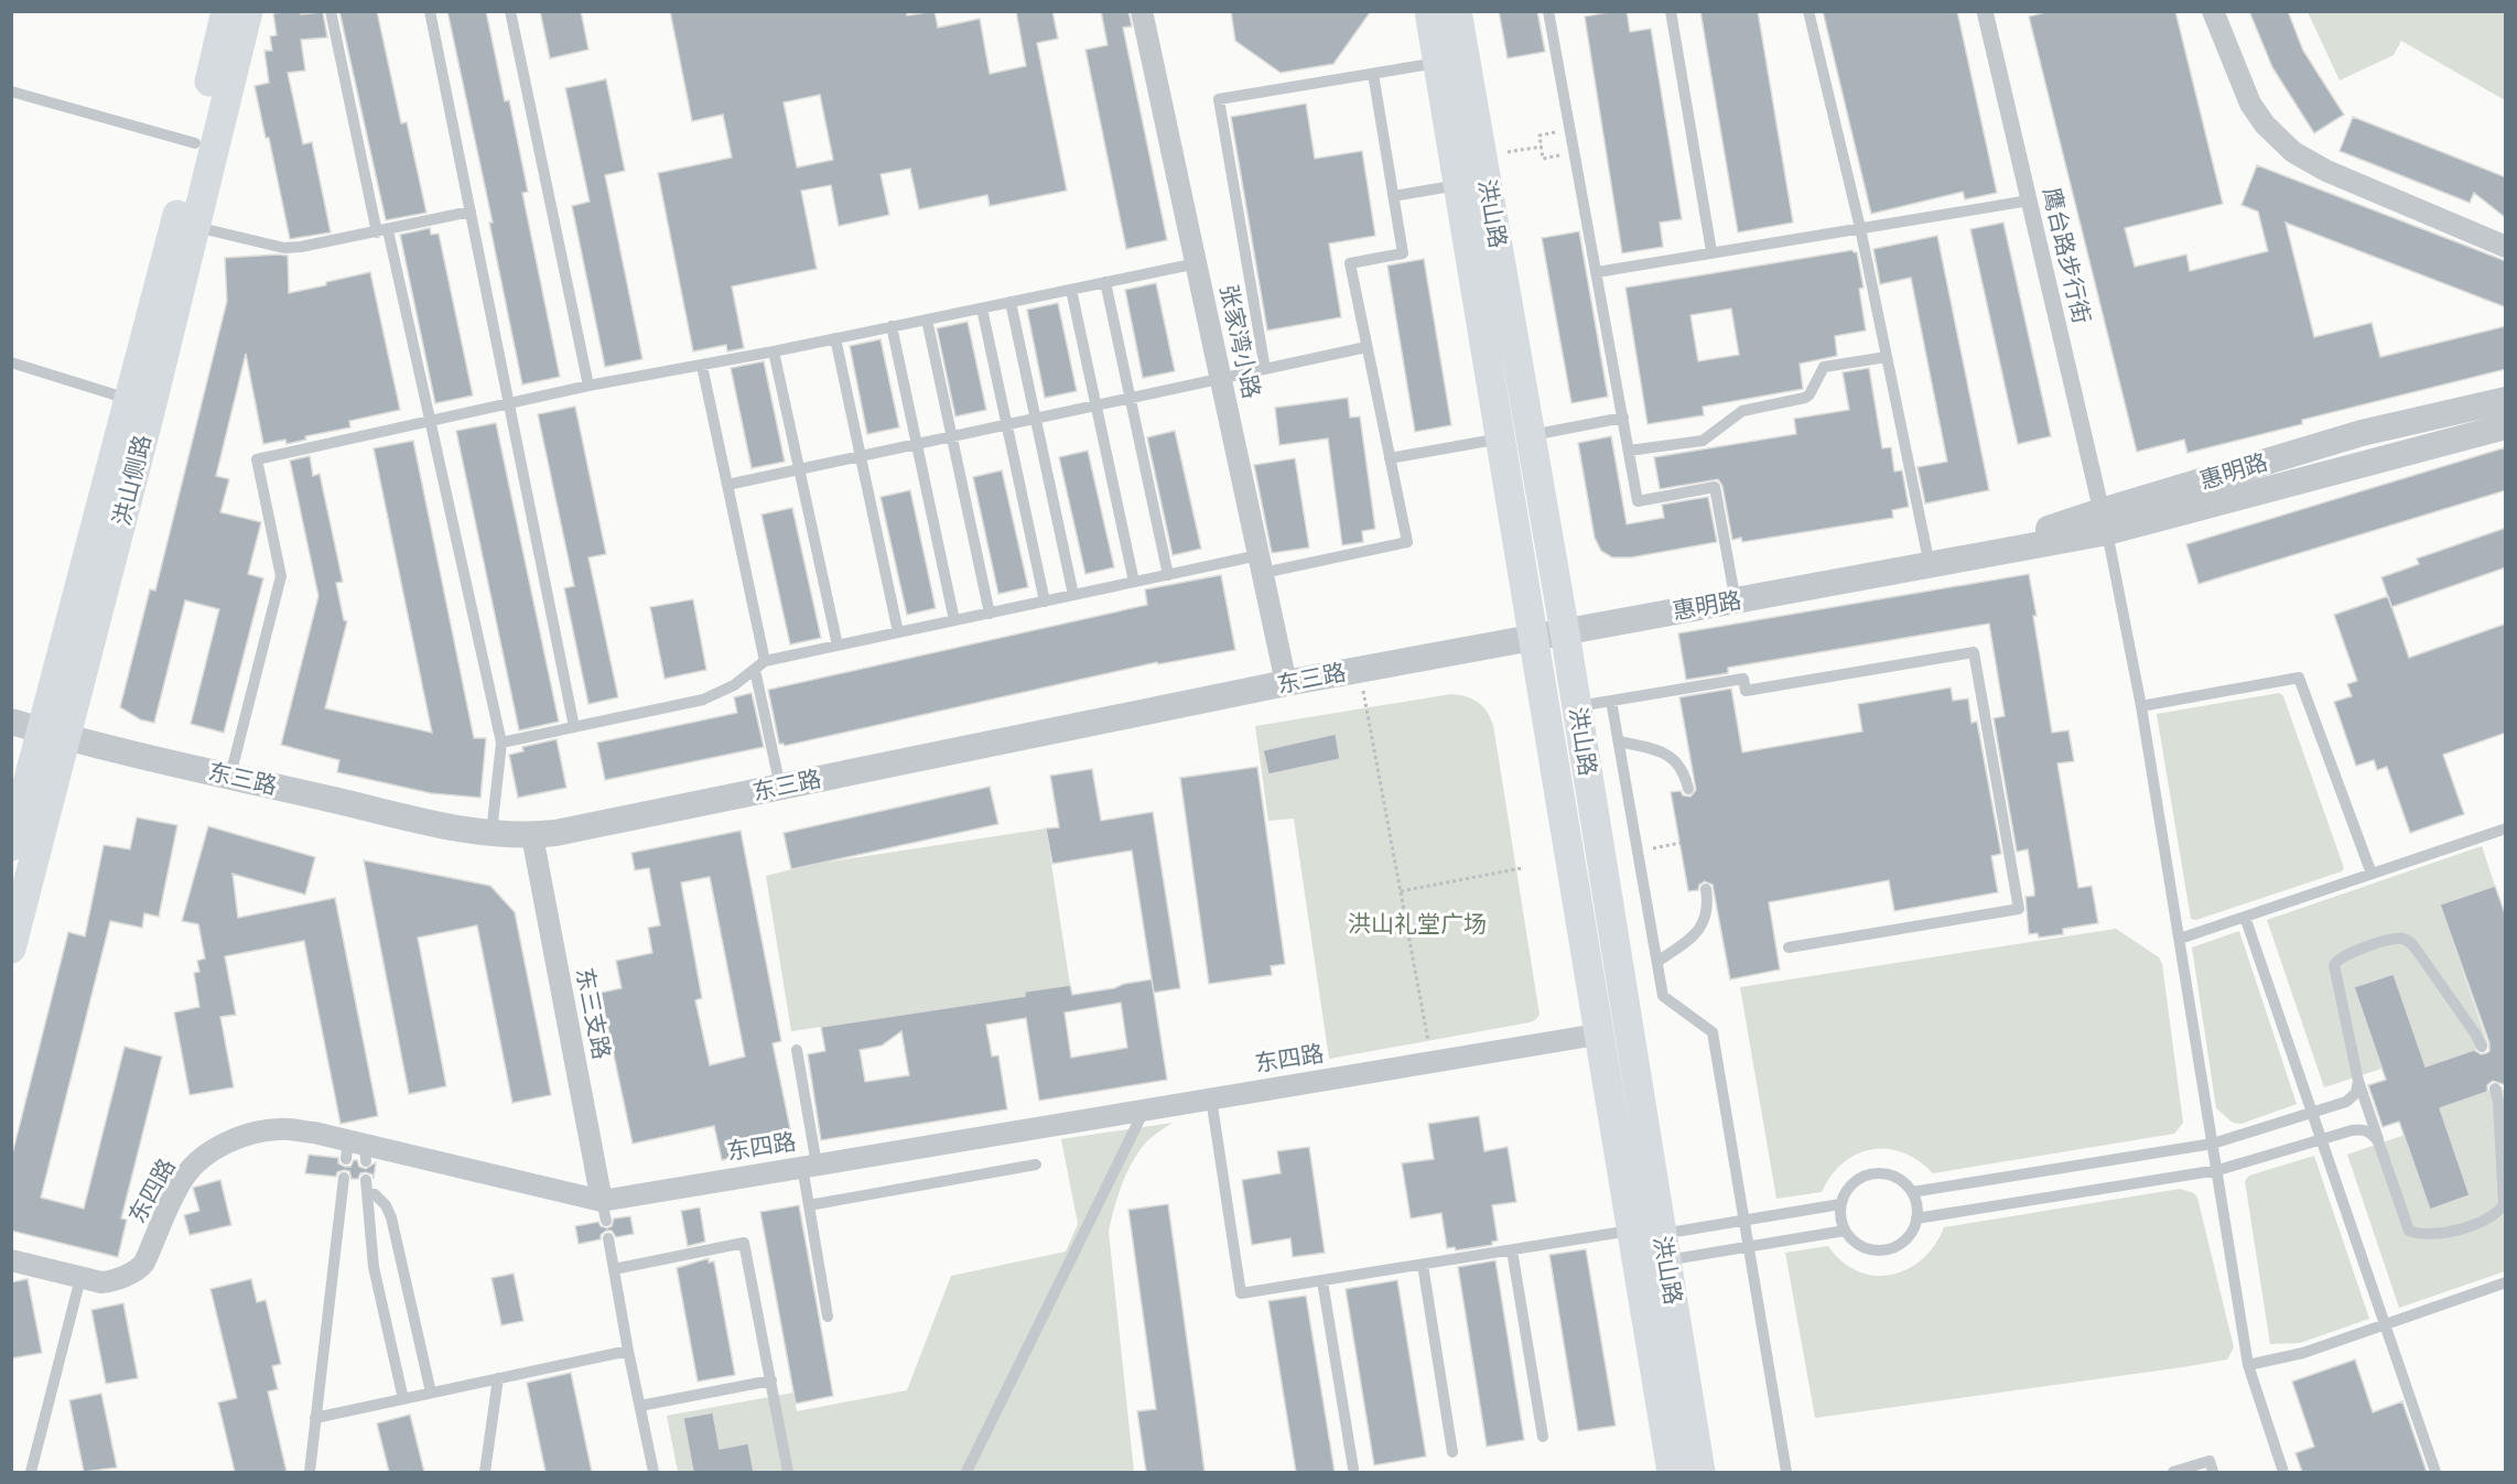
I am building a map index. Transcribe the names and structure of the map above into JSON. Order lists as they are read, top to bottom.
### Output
{
  "streets": {
    "main road": ["洪山路", "洪山侧路"],
    "street": [
      "鹰台路步行街",
      "张家湾小路",
      "惠明路",
      "东三路",
      "东三支路",
      "东四路"
    ]
  },
  "crossings": [
    ["洪山路", "惠明路"],
    ["洪山路", "东三路"],
    ["洪山路", "东四路"],
    ["鹰台路步行街", "惠明路"],
    ["张家湾小路", "东三路"],
    ["惠明路", "东三路"],
    ["洪山侧路", "东三路"],
    ["东三路", "东三支路"],
    ["东三支路", "东四路"]
  ],
  "parks": ["洪山礼堂广场"]
}
